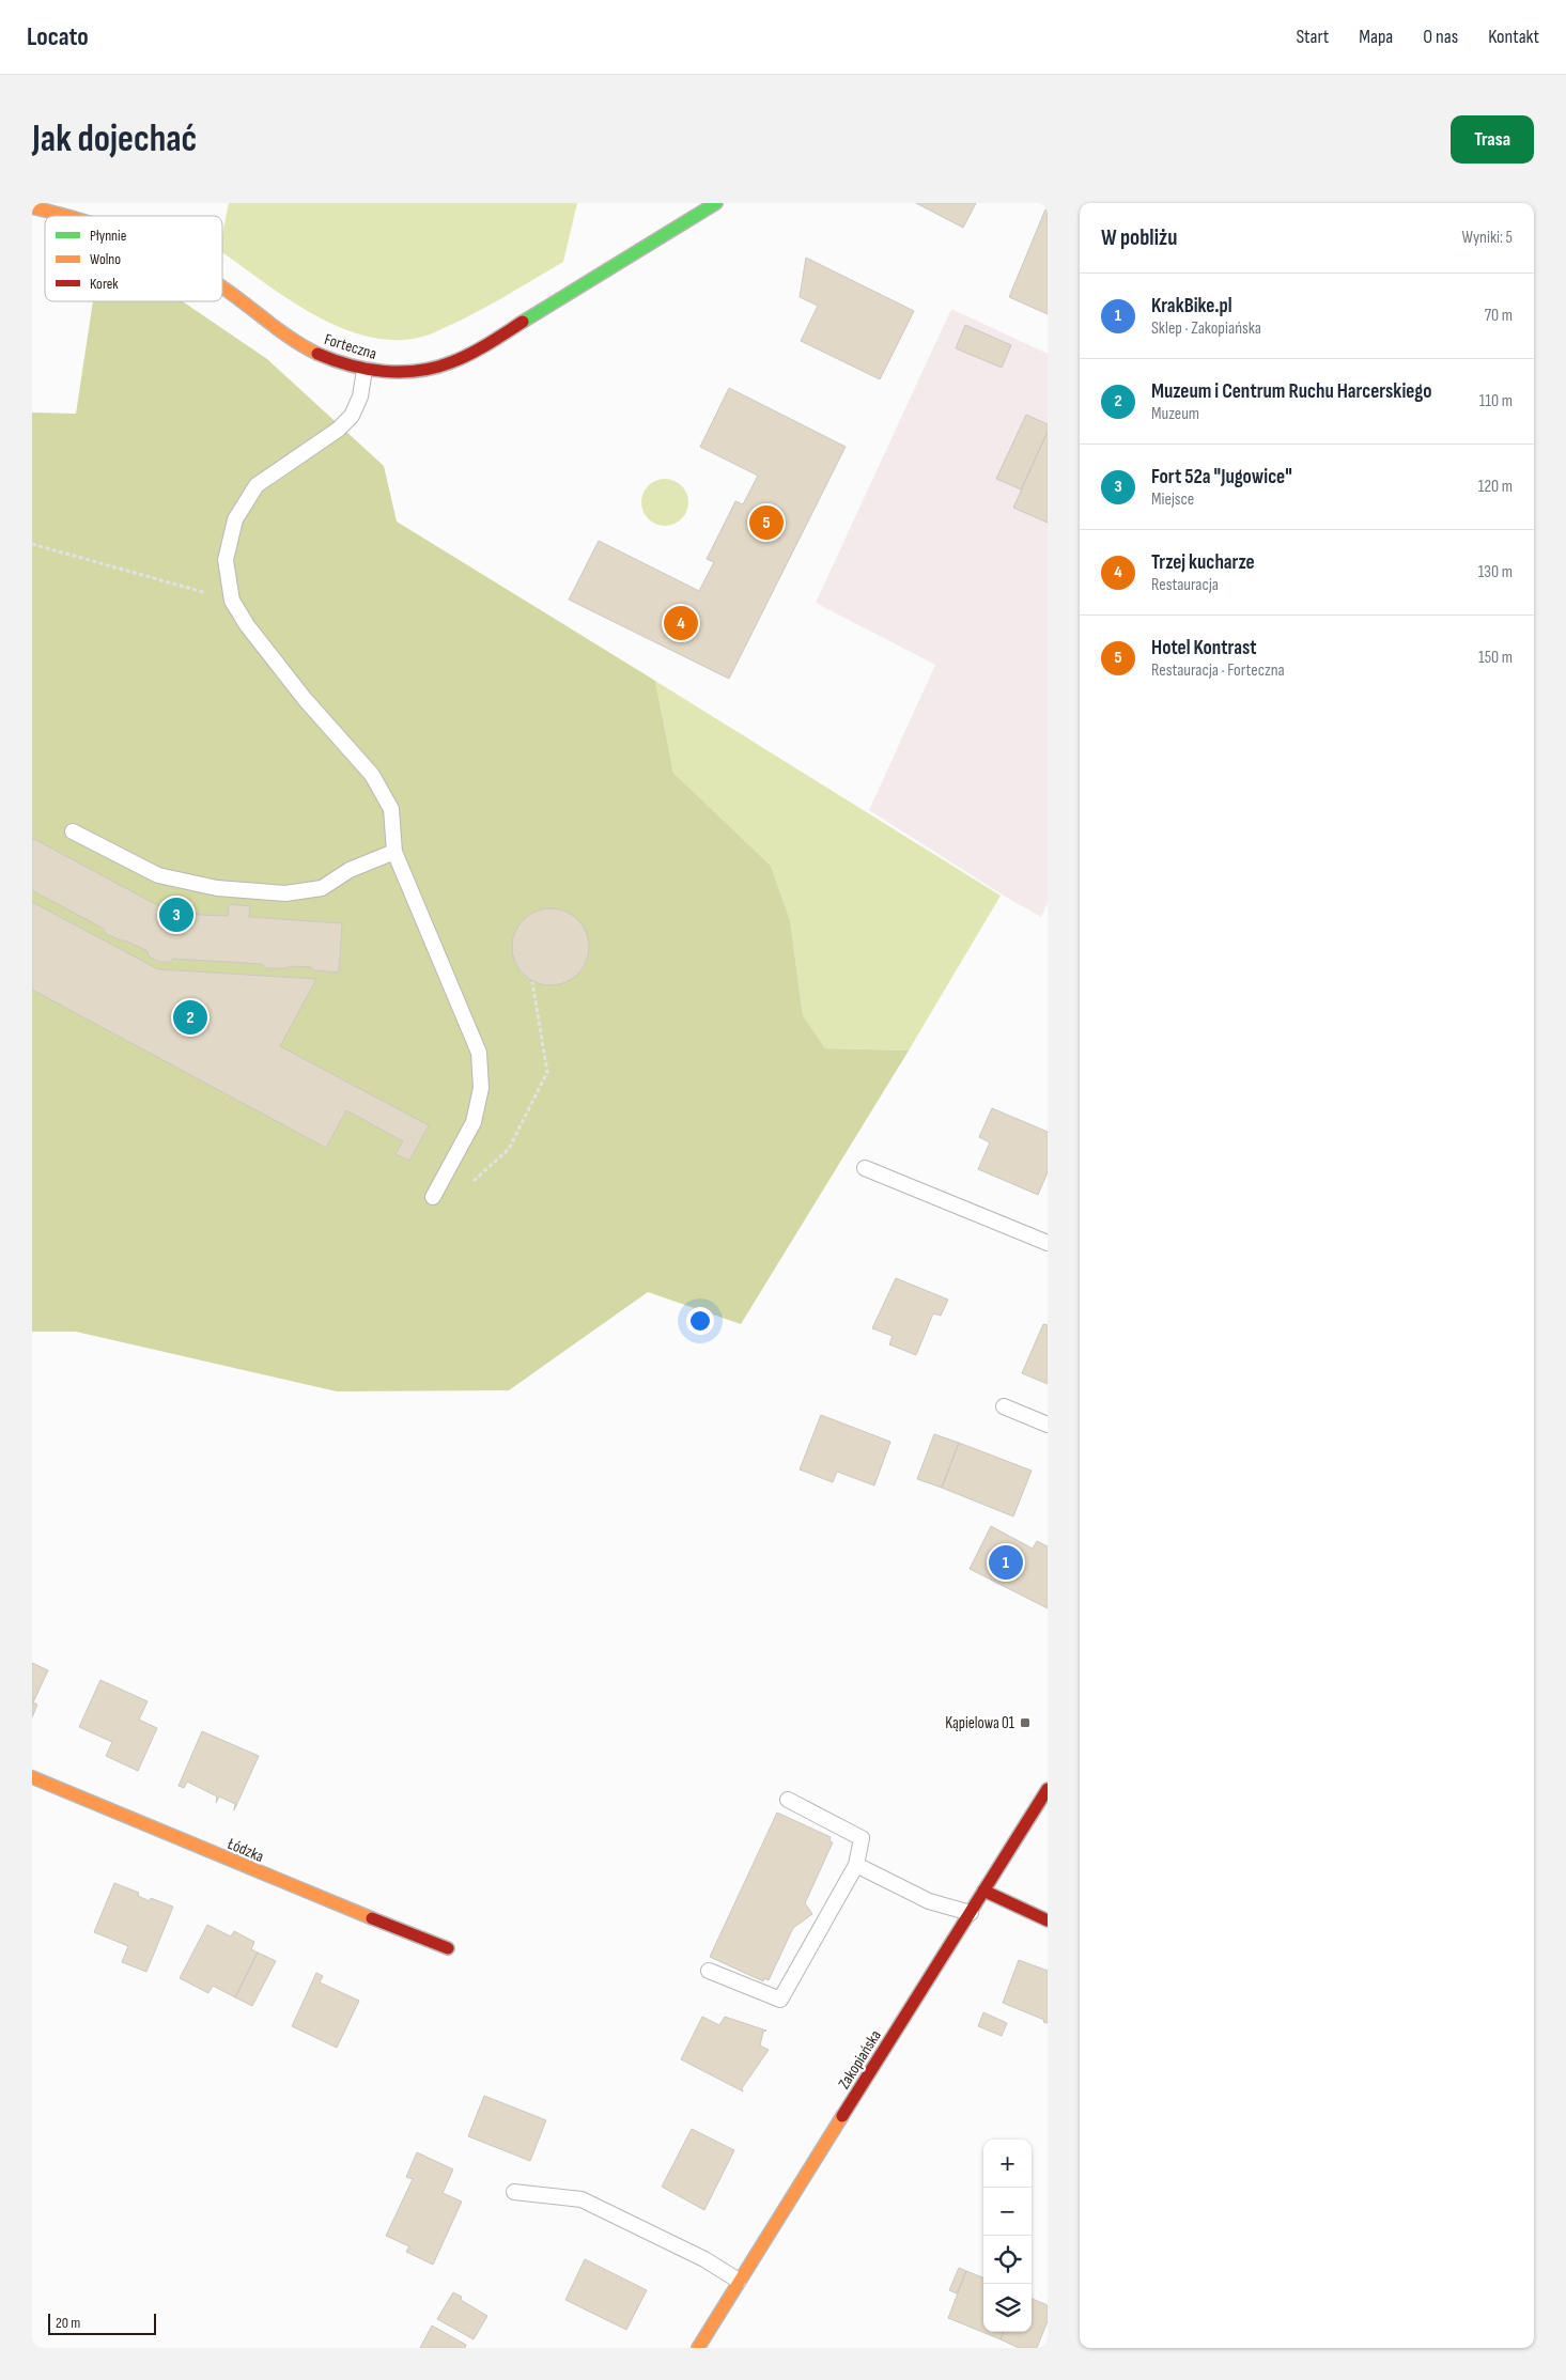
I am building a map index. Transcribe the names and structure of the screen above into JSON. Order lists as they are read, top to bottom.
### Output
{
  "streets": {
    "street": ["Forteczna", "Łódzka", "Zakopiańska"]
  },
  "places": {
    "transit": ["Kąpielowa 01"]
  },
  "legend": ["Płynnie", "Wolno", "Korek"],
  "scale_bar": "20 m",
  "page": {
    "header": "Locato",
    "nav": [
      "Start",
      "Mapa",
      "O nas",
      "Kontakt"
    ],
    "buttons": "Trasa",
    "title": "Jak dojechać",
    "heading": ["W pobliżu", "Wyniki: 5"],
    "list": [
      {
        "mark": "1",
        "name": "KrakBike.pl",
        "note": "Sklep · Zakopiańska",
        "value": "70 m"
      },
      {
        "mark": "2",
        "name": "Muzeum i Centrum Ruchu Harcerskiego",
        "note": "Muzeum",
        "value": "110 m"
      },
      {
        "mark": "3",
        "name": "Fort 52a \"Jugowice\"",
        "note": "Miejsce",
        "value": "120 m"
      },
      {
        "mark": "4",
        "name": "Trzej kucharze",
        "note": "Restauracja",
        "value": "130 m"
      },
      {
        "mark": "5",
        "name": "Hotel Kontrast",
        "note": "Restauracja · Forteczna",
        "value": "150 m"
      }
    ],
    "pins": [
      "5",
      "4",
      "3",
      "2",
      "1"
    ],
    "map_buttons": ["+", "−"],
    "scale": "20 m"
  }
}
